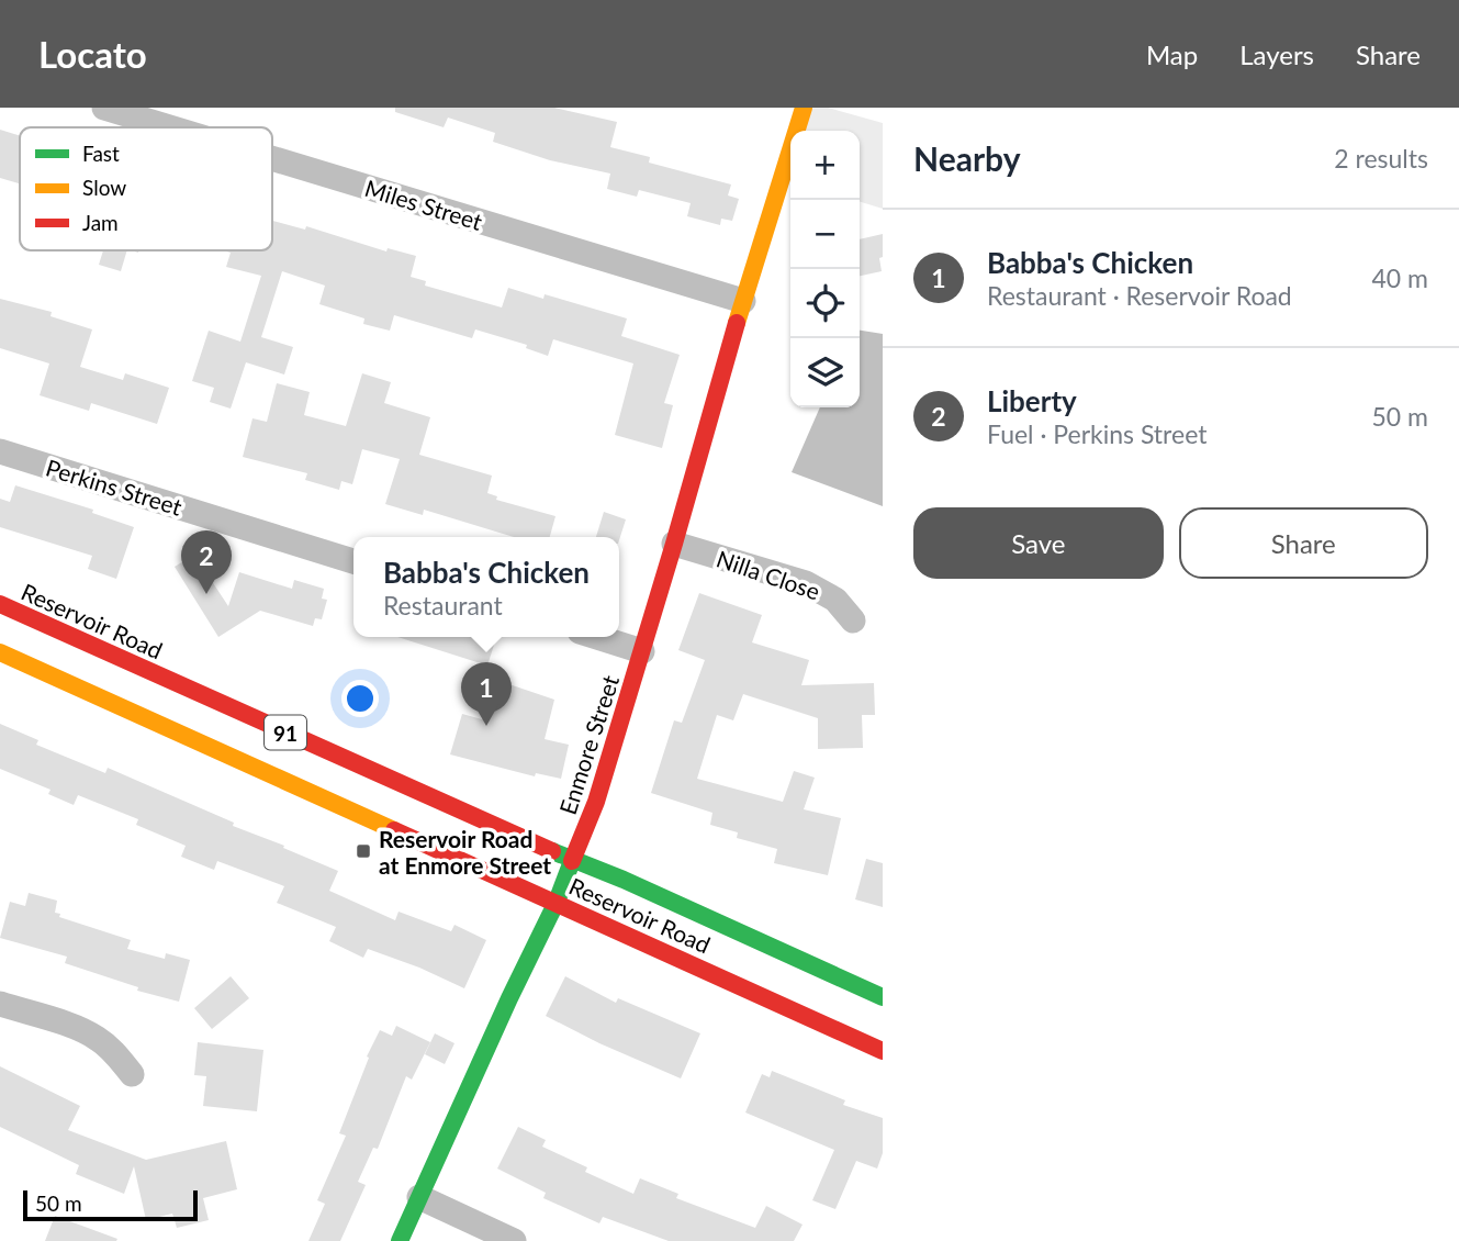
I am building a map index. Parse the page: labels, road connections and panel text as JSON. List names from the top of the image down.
{
  "streets": {
    "main road": ["Reservoir Road", "91", "Enmore Street"],
    "street": ["Miles Street", "Perkins Street", "Nilla Close"]
  },
  "crossings": [
    ["Miles Street", "Enmore Street"],
    ["Nilla Close", "Enmore Street"],
    ["Reservoir Road", "Enmore Street"]
  ],
  "places": {
    "transit": ["Reservoir Road at Enmore Street"]
  },
  "legend": ["Fast", "Slow", "Jam"],
  "scale_bar": "50 m",
  "page": {
    "header": "Locato",
    "nav": ["Map", "Layers", "Share"],
    "heading": ["Nearby", "2 results"],
    "map_buttons": ["+", "−"],
    "list": [
      {
        "mark": "1",
        "name": "Babba's Chicken",
        "note": "Restaurant · Reservoir Road",
        "value": "40 m"
      },
      {
        "mark": "2",
        "name": "Liberty",
        "note": "Fuel · Perkins Street",
        "value": "50 m"
      }
    ],
    "buttons": ["Save", "Share"],
    "pins": ["2", "1"],
    "popup": ["Babba's Chicken", "Restaurant"],
    "scale": "50 m"
  }
}
